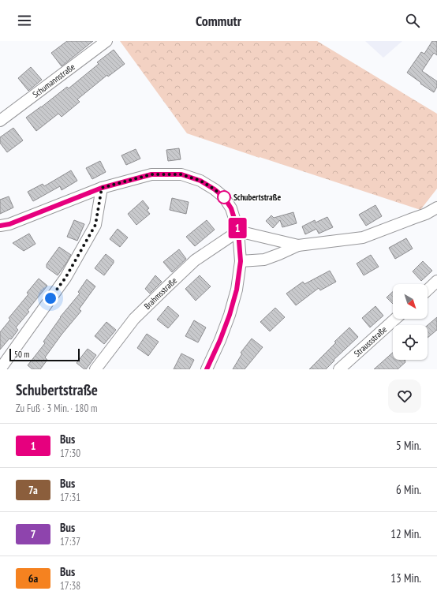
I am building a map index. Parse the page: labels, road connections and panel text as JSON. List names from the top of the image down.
{
  "streets": {
    "street": ["Schumannstraße", "Brahmsstraße", "Straussstraße"]
  },
  "places": ["Schubertstraße"],
  "lines": ["bus line 1"],
  "scale_bar": "50 m",
  "north": "bottom right",
  "page": {
    "header": "Commutr",
    "on_map": "1",
    "scale": "50 m",
    "heading": ["Schubertstraße", "Zu Fuß · 3 Min. · 180 m"],
    "list": [
      {
        "mark": "1",
        "name": "Bus",
        "note": "17:30",
        "value": "5 Min."
      },
      {
        "mark": "7a",
        "name": "Bus",
        "note": "17:31",
        "value": "6 Min."
      },
      {
        "mark": "7",
        "name": "Bus",
        "note": "17:37",
        "value": "12 Min."
      },
      {
        "mark": "6a",
        "name": "Bus",
        "note": "17:38",
        "value": "13 Min."
      }
    ]
  }
}
